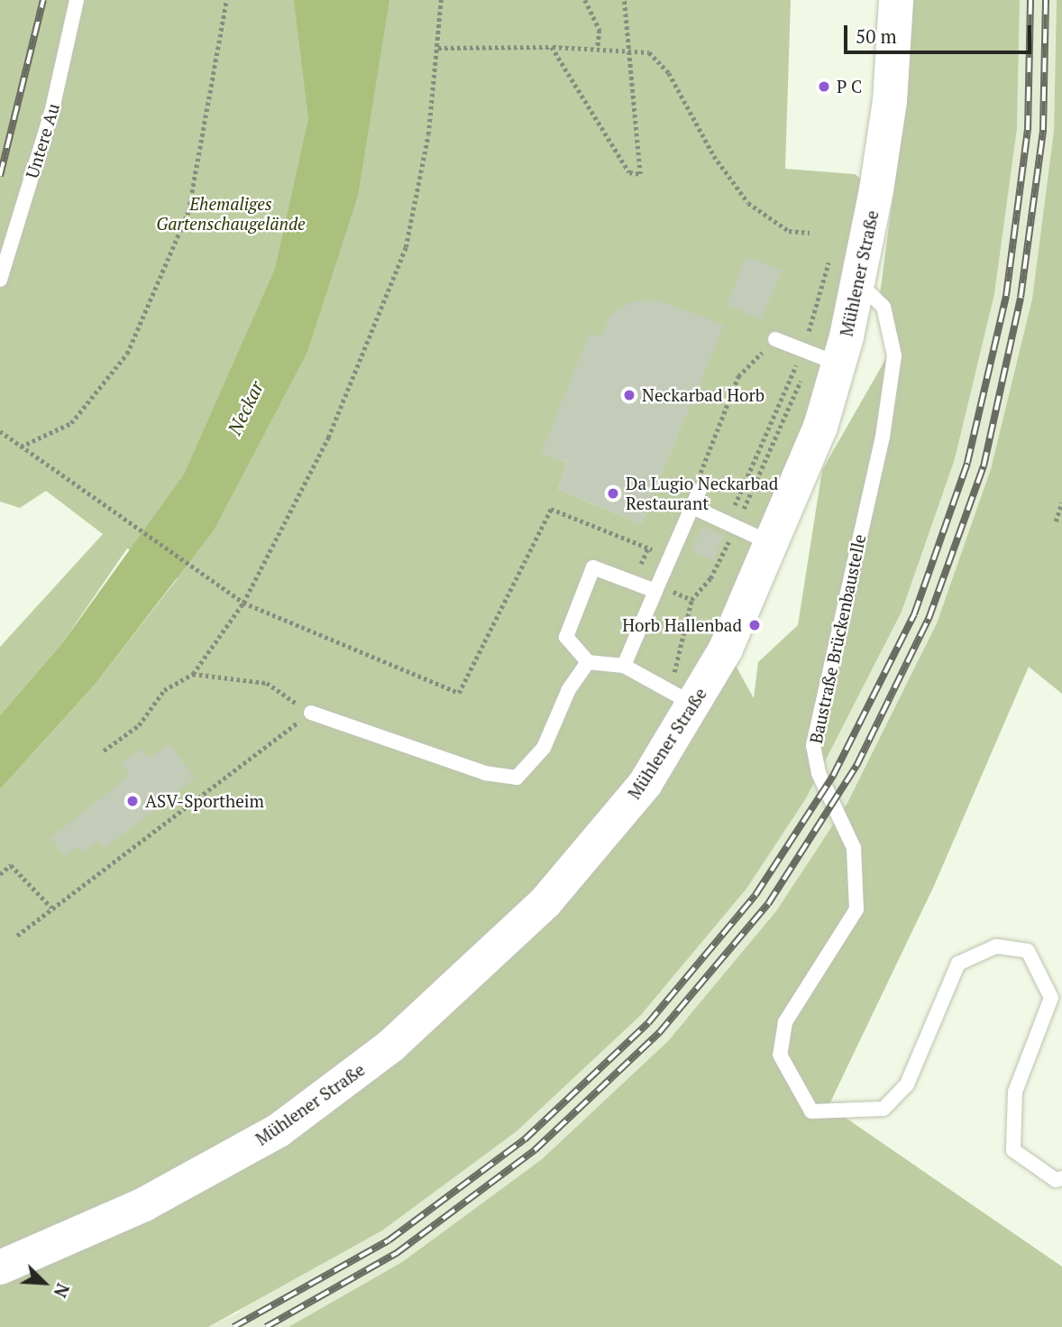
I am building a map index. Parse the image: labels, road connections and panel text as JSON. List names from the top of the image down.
{
  "streets": {
    "main road": ["Mühlener Straße"],
    "lane": ["Untere Au", "Baustraße Brückenbaustelle"]
  },
  "crossings": [
    ["Mühlener Straße", "Baustraße Brückenbaustelle"]
  ],
  "water": ["Neckar"],
  "parks": ["Ehemaliges Gartenschaugelände"],
  "places": [
    "P C",
    "Neckarbad Horb",
    "Da Lugio Neckarbad Restaurant",
    "Horb Hallenbad",
    "ASV-Sportheim"
  ],
  "scale_bar": "50 m",
  "north": "bottom right"
}
